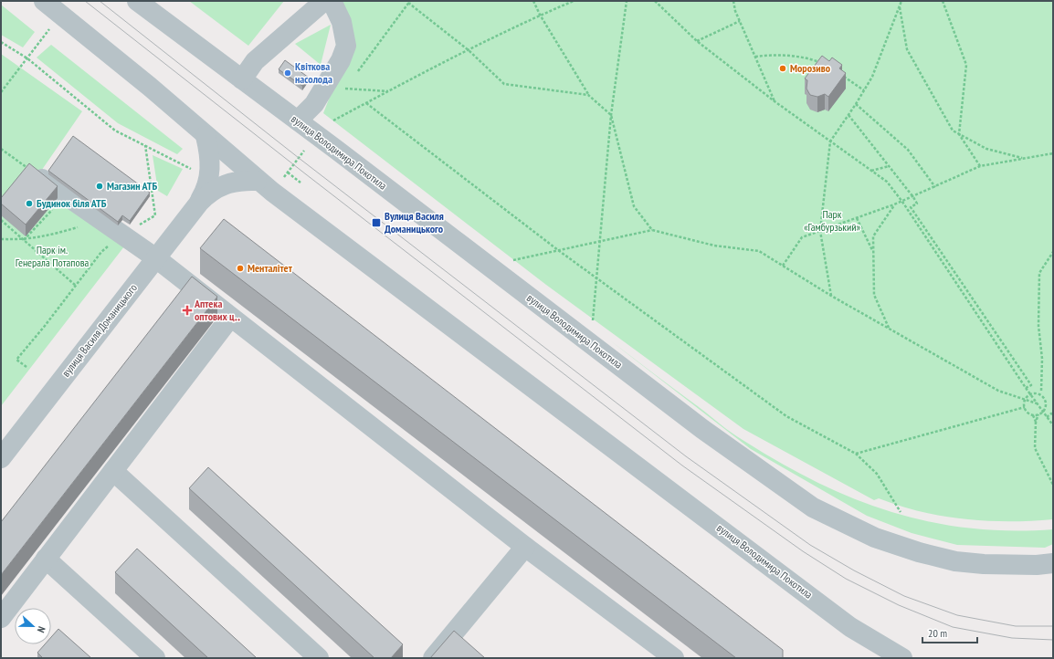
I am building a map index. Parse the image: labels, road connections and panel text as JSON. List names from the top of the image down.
{
  "streets": {
    "street": ["вулиця Володимира Покотила", "вулиця Василя Доманицького"]
  },
  "crossings": [
    ["вулиця Володимира Покотила", "вулиця Василя Доманицького"]
  ],
  "parks": ["Парк «Гамбурзький»", "Парк ім. Генерала Потапова"],
  "places": {
    "other": [
      "Морозиво",
      "Квіткова насолода",
      "Магазин АТБ",
      "Будинок біля АТБ",
      "Менталітет"
    ],
    "transit": ["Вулиця Василя Доманицького"],
    "health": ["Аптека оптових ц‥"]
  },
  "scale_bar": "20 m",
  "north": "right"
}
